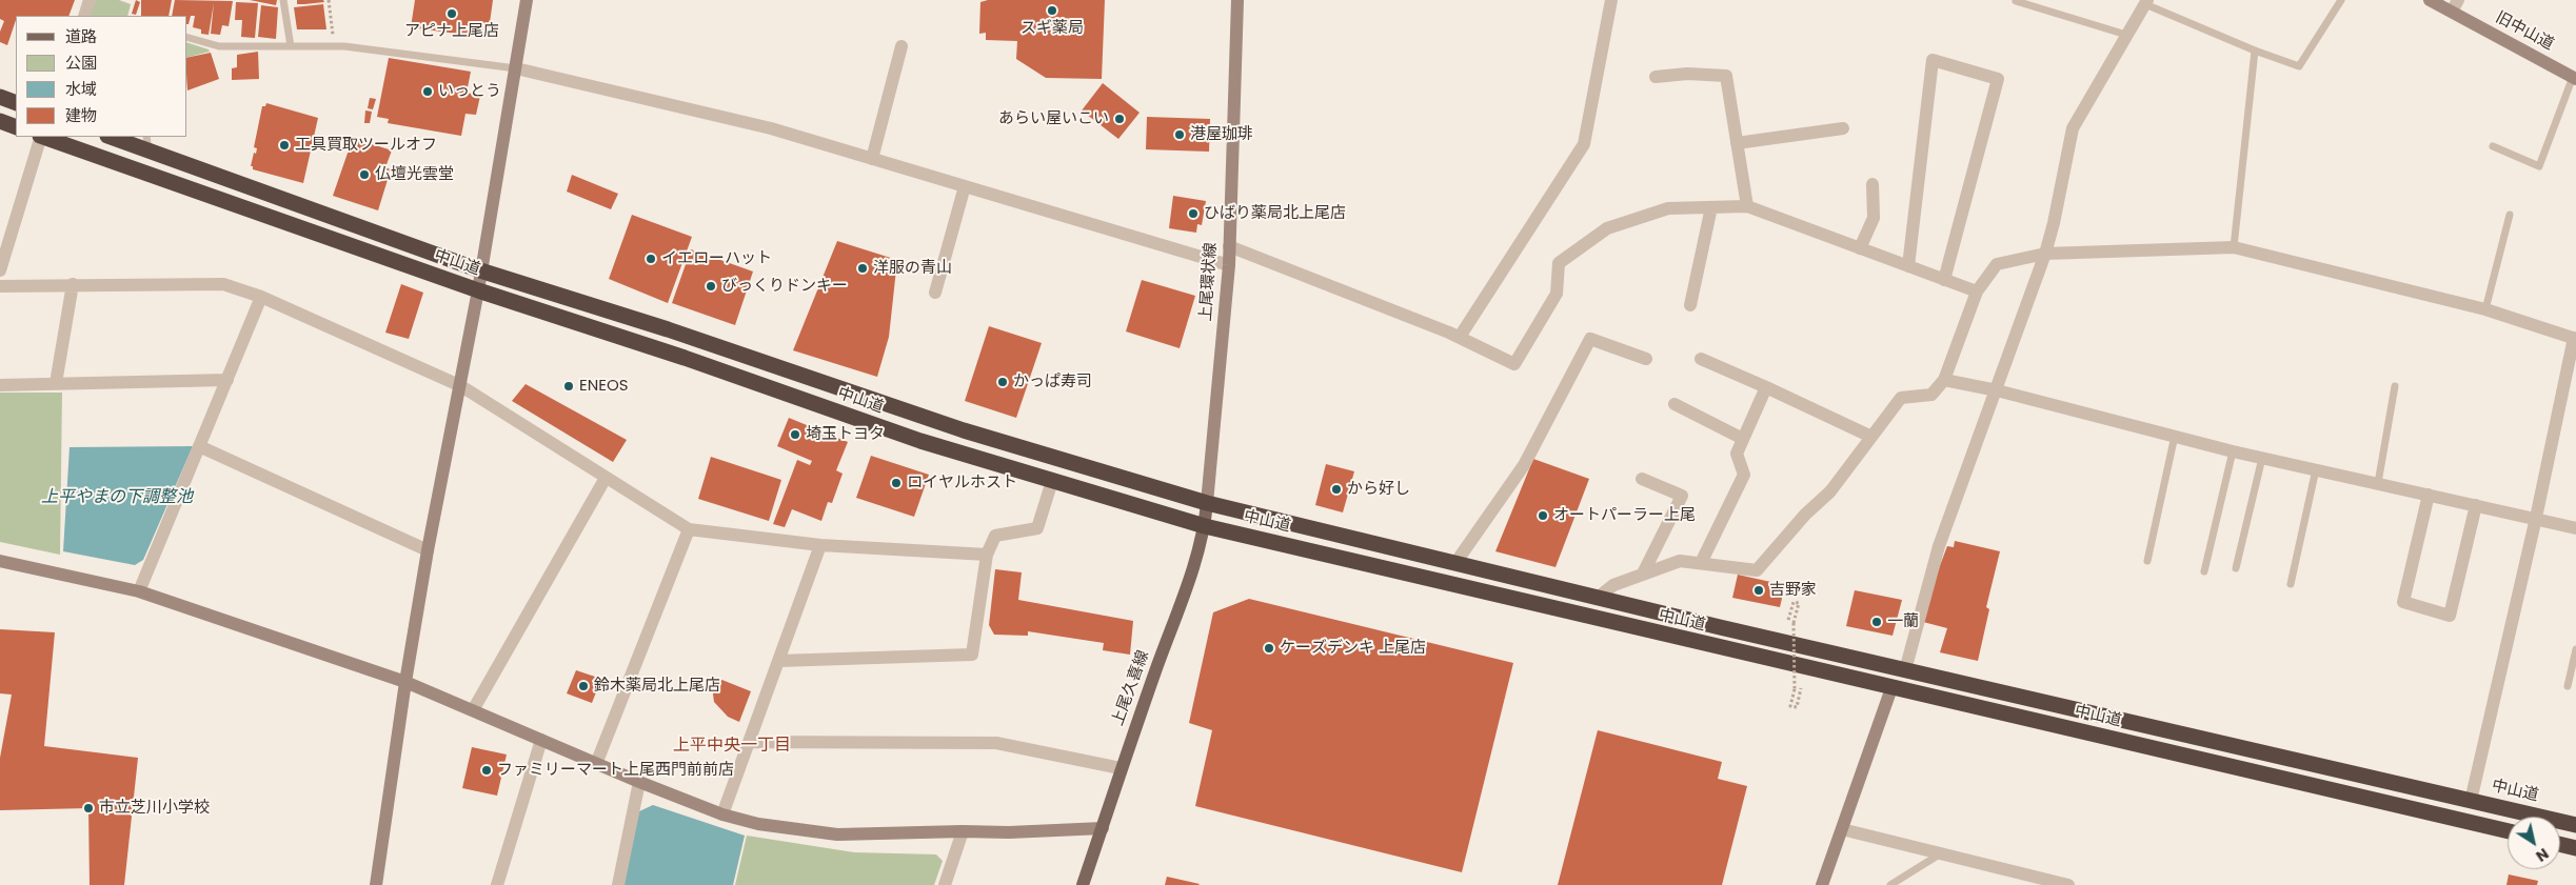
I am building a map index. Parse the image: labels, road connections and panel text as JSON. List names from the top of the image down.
{
  "streets": {
    "highway": ["中山道"],
    "main road": ["上尾久喜線"],
    "street": ["旧中山道", "上尾環状線"]
  },
  "crossings": [
    ["中山道", "上尾環状線"],
    ["中山道", "上尾久喜線"],
    ["上尾環状線", "上尾久喜線"]
  ],
  "districts": ["上平中央一丁目"],
  "water": ["上平やまの下調整池"],
  "places": [
    "スギ薬局",
    "アピナ上尾店",
    "いっとう",
    "あらい屋いこい",
    "港屋珈琲",
    "工具買取ツールオフ",
    "仏壇光雲堂",
    "ひばり薬局北上尾店",
    "イエローハット",
    "洋服の青山",
    "びっくりドンキー",
    "かっぱ寿司",
    "ENEOS",
    "埼玉トヨタ",
    "ロイヤルホスト",
    "から好し",
    "オートパーラー上尾",
    "吉野家",
    "一蘭",
    "ケーズデンキ 上尾店",
    "鈴木薬局北上尾店",
    "ファミリーマート上尾西門前前店",
    "市立芝川小学校"
  ],
  "legend": [
    "道路",
    "公園",
    "水域",
    "建物"
  ],
  "north": "bottom right"
}
